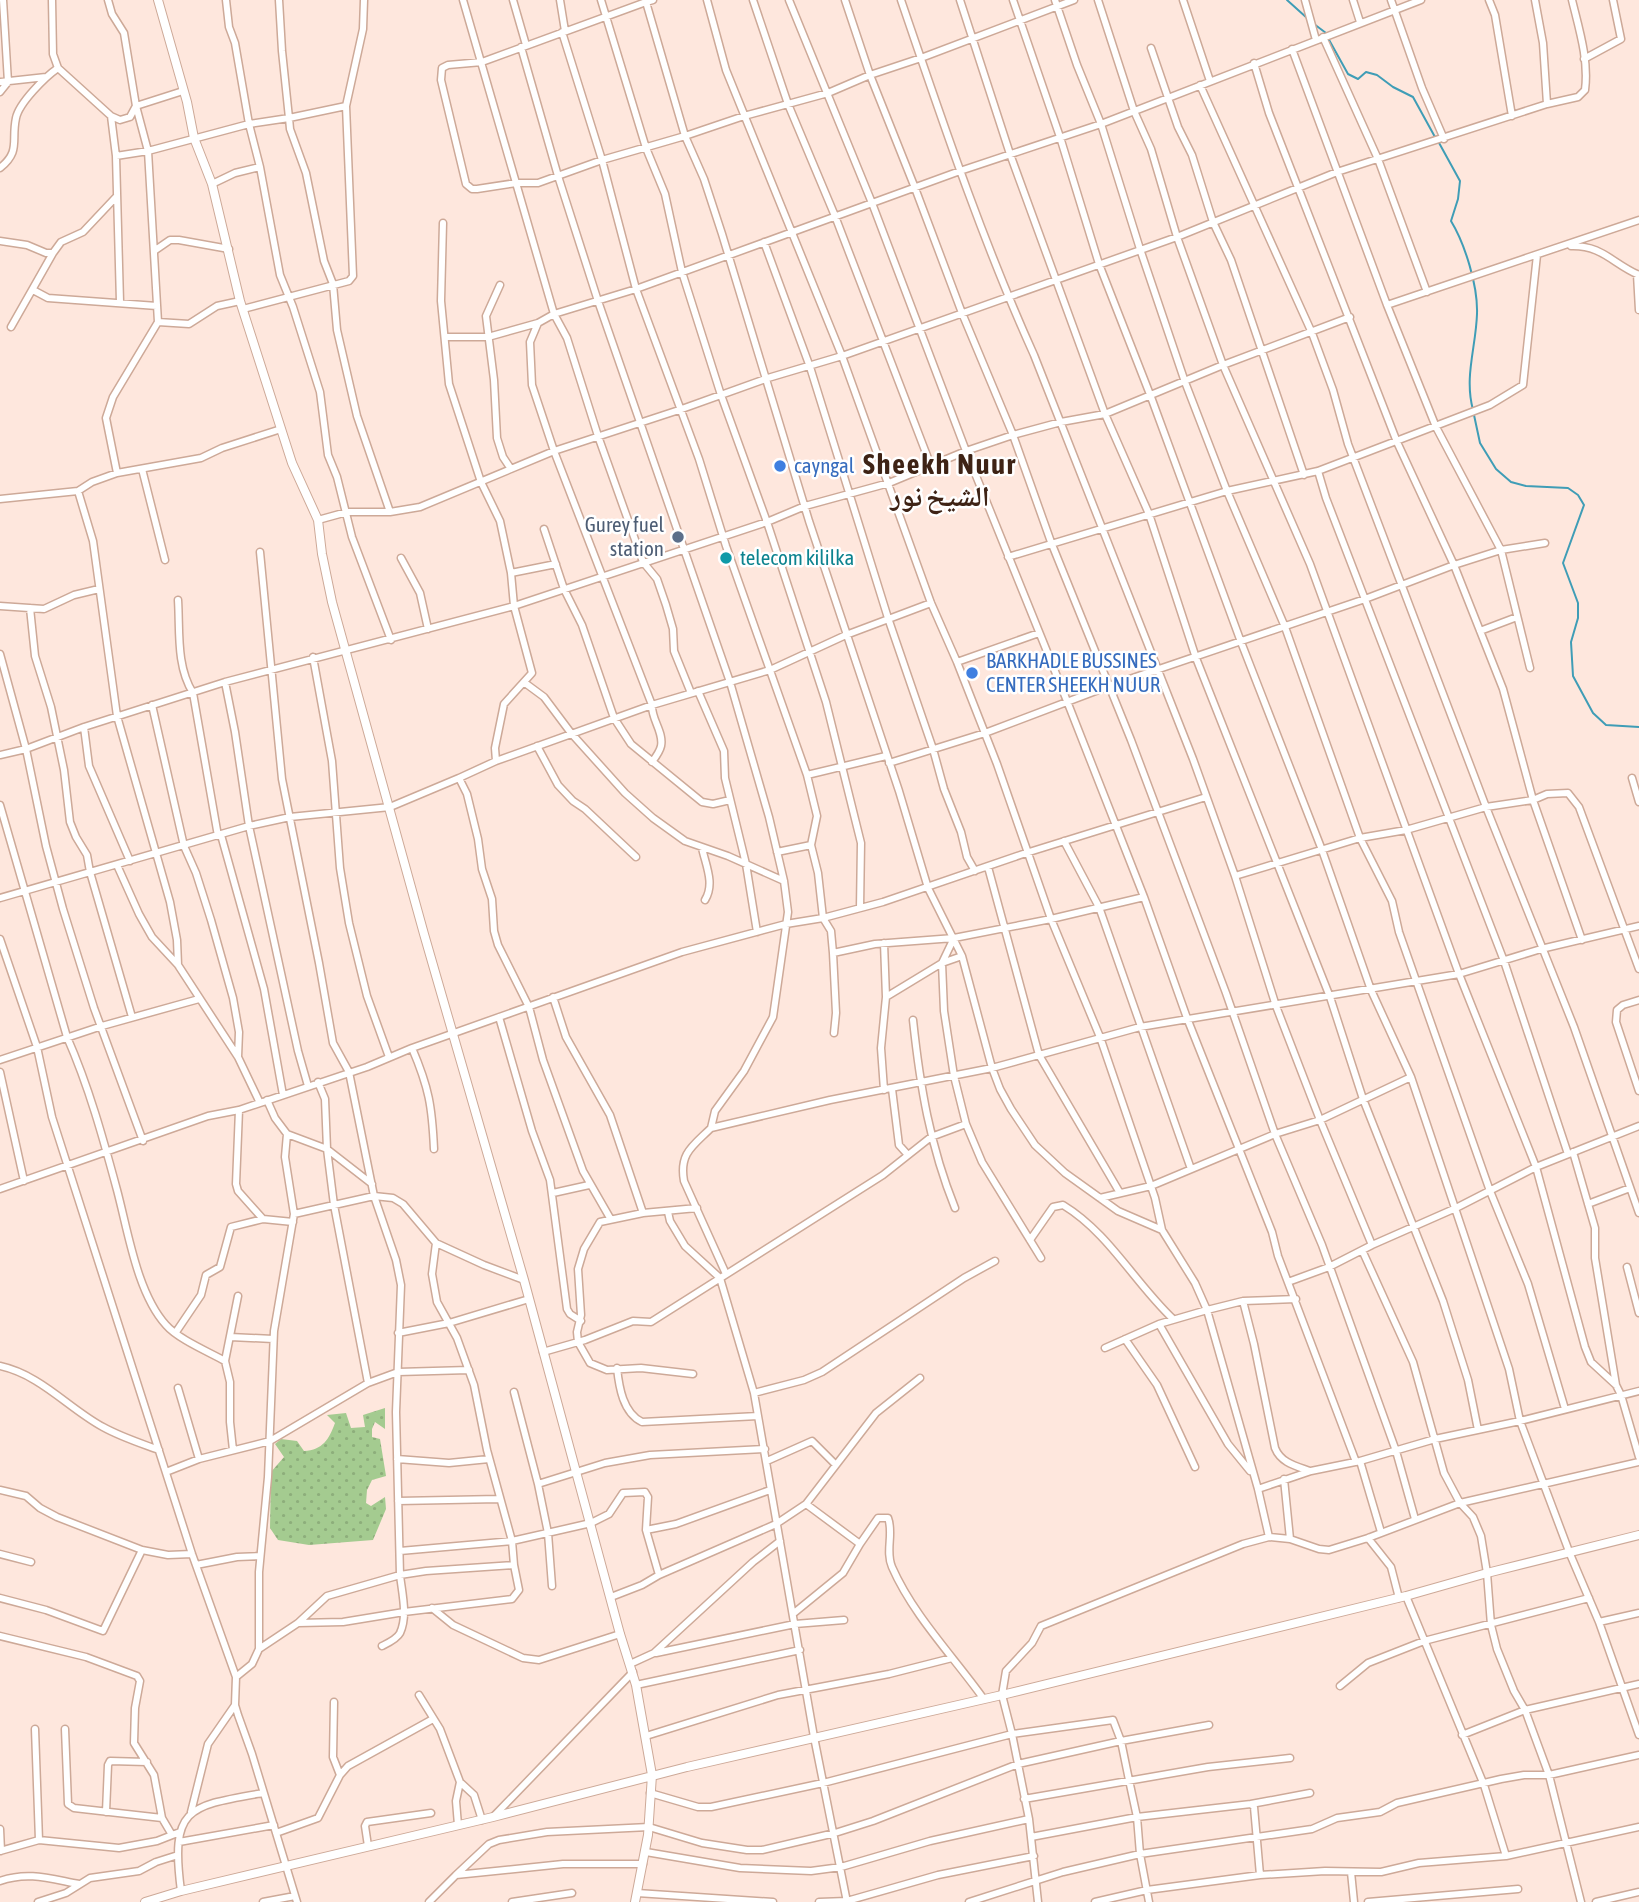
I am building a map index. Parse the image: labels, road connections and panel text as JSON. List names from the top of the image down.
{
  "districts": ["Sheekh Nuur الشيخ نور"],
  "places": [
    "cayngal",
    "Gurey fuel station",
    "telecom kililka",
    "BARKHADLE BUSSINES CENTER SHEEKH NUUR"
  ]
}
